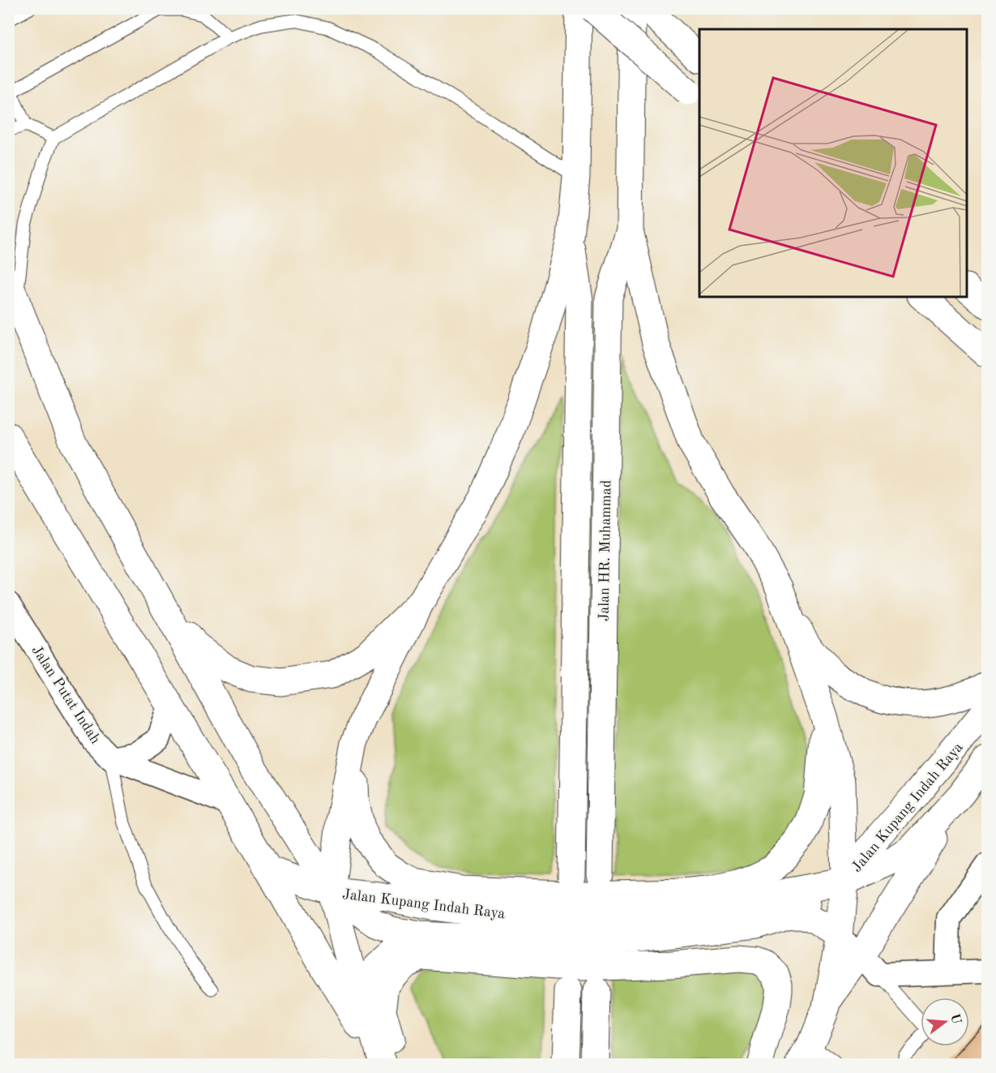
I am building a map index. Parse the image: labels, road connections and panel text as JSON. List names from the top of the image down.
{
  "streets": {
    "main road": ["Jalan HR. Muhammad", "Jalan Kupang Indah Raya"],
    "street": ["Jalan Putat Indah"]
  },
  "north": "right"
}
